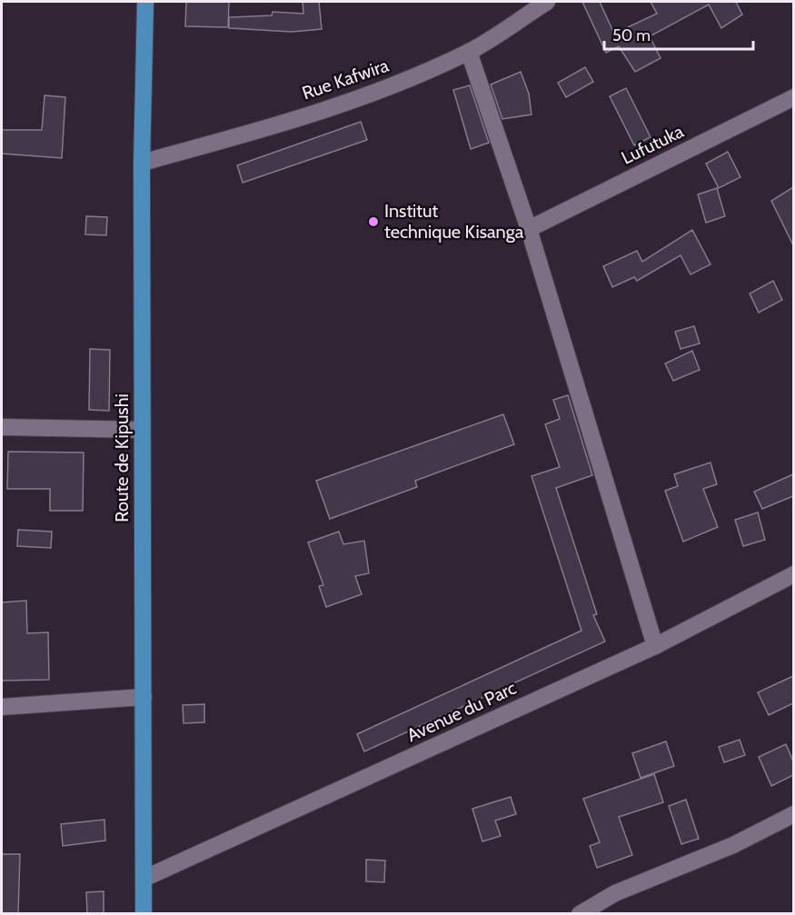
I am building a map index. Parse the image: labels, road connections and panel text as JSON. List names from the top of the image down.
{
  "streets": {
    "main road": ["Route de Kipushi"],
    "street": ["Rue Kafwira", "Lufutuka", "Avenue du Parc"]
  },
  "crossings": [
    ["Rue Kafwira", "Route de Kipushi"],
    ["Route de Kipushi", "Avenue du Parc"]
  ],
  "places": ["Institut technique Kisanga"],
  "scale_bar": "50 m"
}
